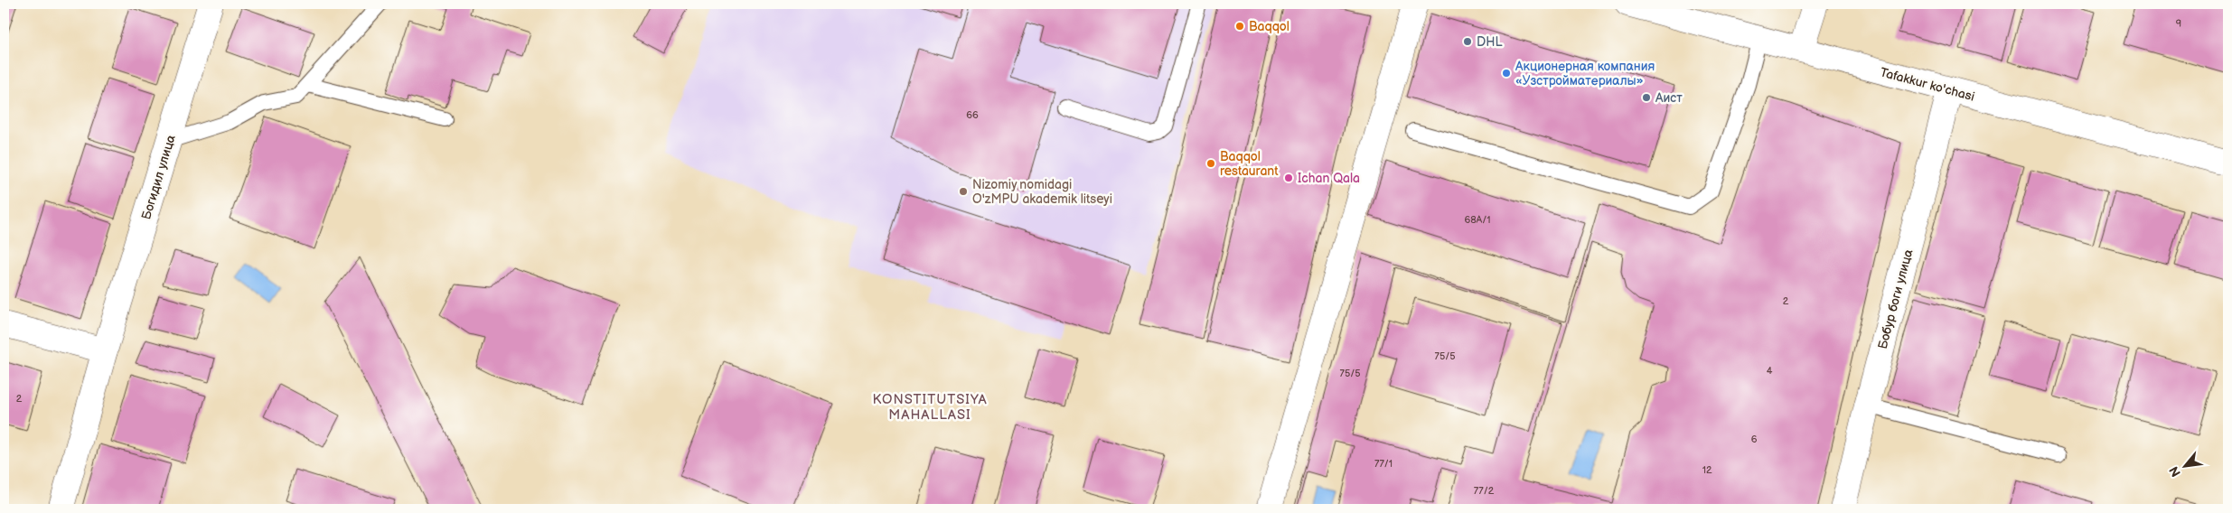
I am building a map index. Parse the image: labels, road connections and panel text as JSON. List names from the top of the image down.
{
  "streets": {
    "street": ["Tafakkur ko'chasi", "Богидил улица", "Бобур боги улица"]
  },
  "crossings": [
    ["Tafakkur ko'chasi", "Бобур боги улица"]
  ],
  "districts": ["KONSTITUTSIYA MAHALLASI"],
  "places": [
    "Baqqol",
    "DHL",
    "Акционерная компания «Узстройматериалы»",
    "Аист",
    "Baqqol restaurant",
    "Ichan Qala",
    "Nizomiy nomidagi O'zMPU akademik litseyi"
  ],
  "house_numbers": [
    "9",
    "66",
    "68A/1",
    "2",
    "75/5",
    "4",
    "75/5",
    "2",
    "6",
    "77/1",
    "12",
    "77/2"
  ],
  "north": "bottom left"
}
